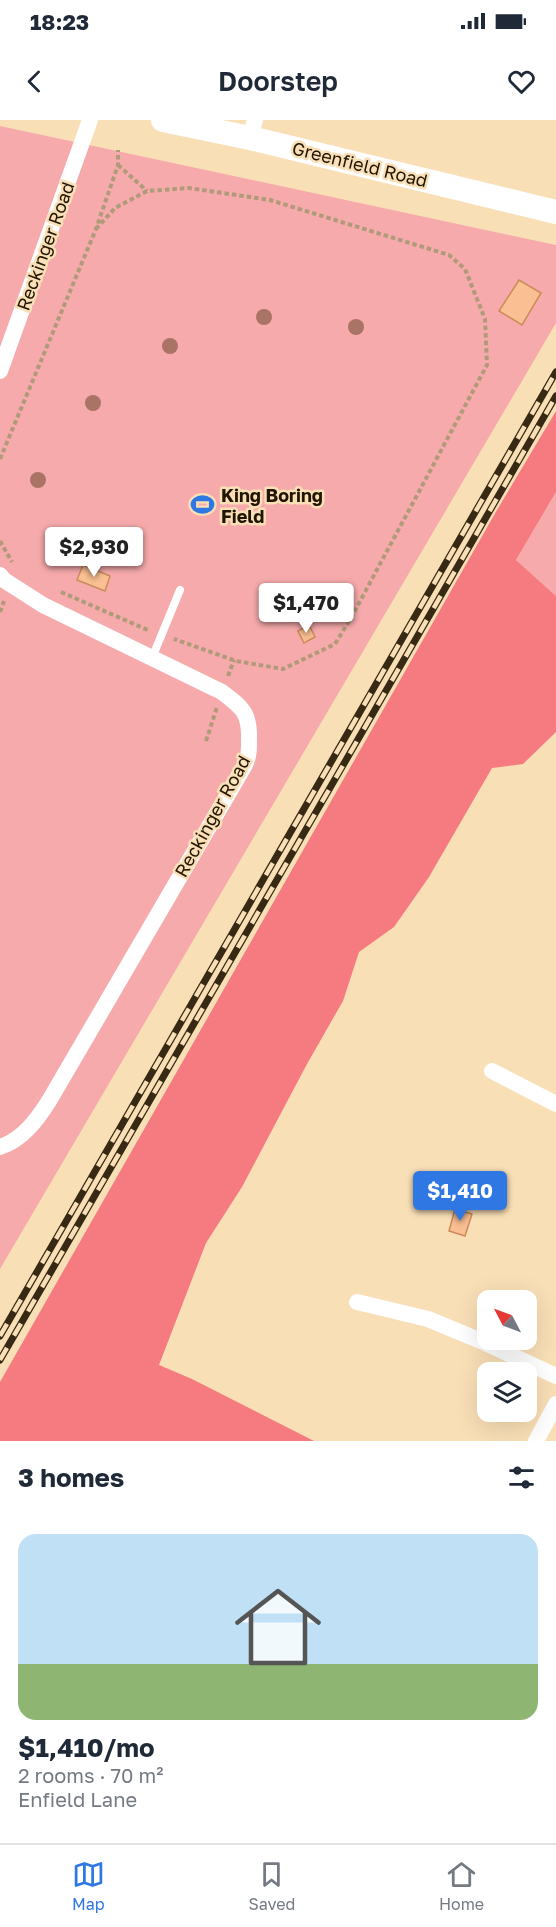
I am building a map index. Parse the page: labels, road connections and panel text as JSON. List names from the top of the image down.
{
  "streets": {
    "main road": ["Greenfield Road"],
    "street": ["Reckinger Road"]
  },
  "places": {
    "sports": ["King Boring Field"]
  },
  "north": "top left",
  "page": {
    "status": "18:23",
    "header": "Doorstep",
    "price": ["$2,930", "$1,470", "$1,410"],
    "heading": "3 homes",
    "list": [
      {
        "name": "$1,410/mo",
        "note": "2 rooms · 70 m² · Enfield Lane"
      }
    ],
    "tabs": ["Map", "Saved", "Home"]
  }
}
